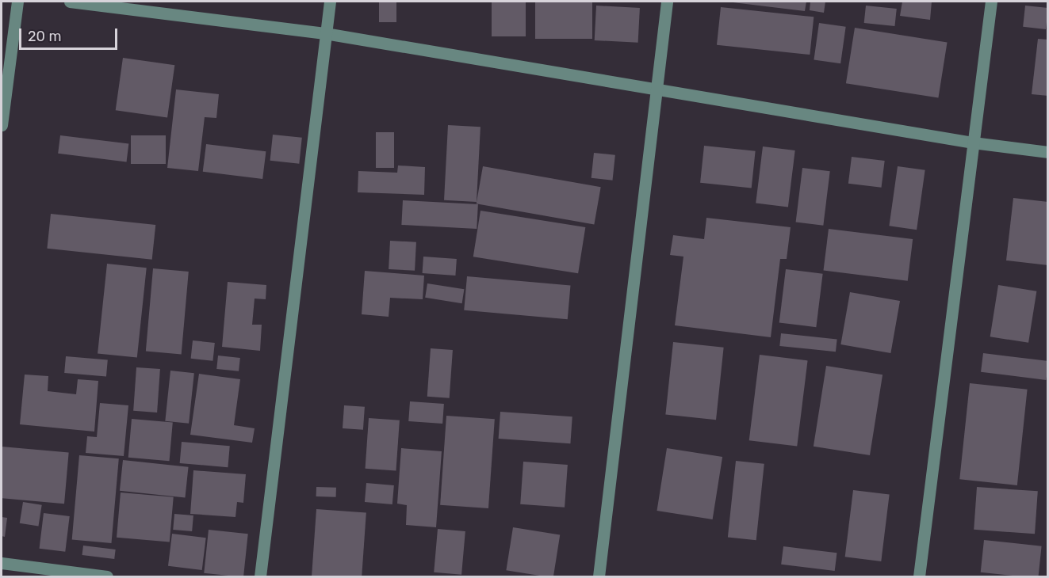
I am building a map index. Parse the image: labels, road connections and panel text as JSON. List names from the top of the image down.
{
  "scale_bar": "20 m"
}
